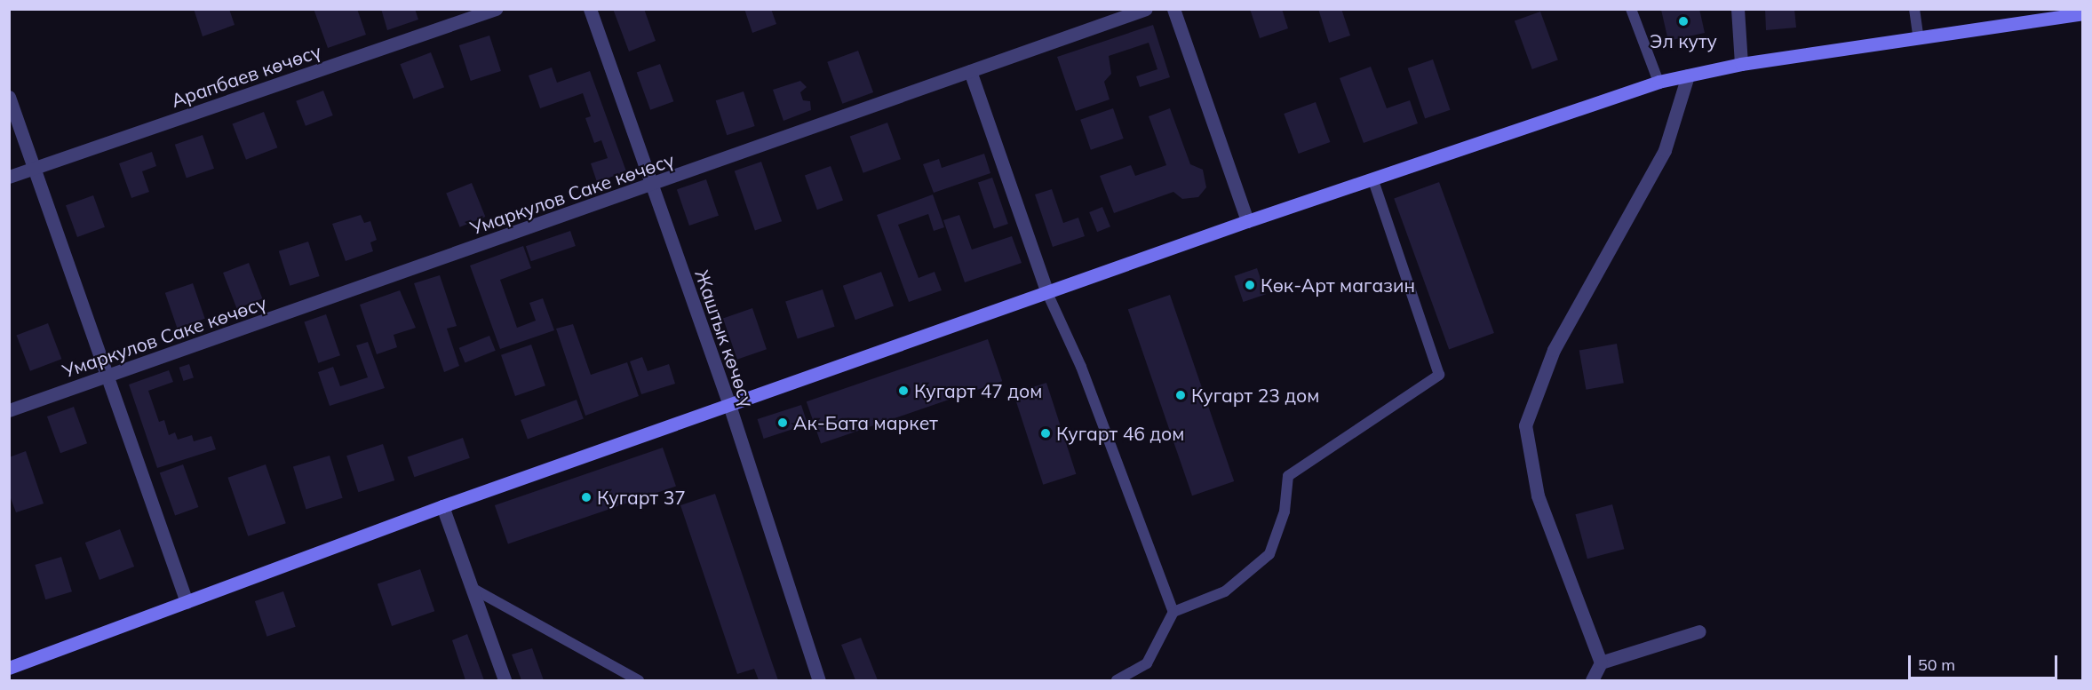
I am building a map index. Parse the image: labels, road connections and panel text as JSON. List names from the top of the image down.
{
  "streets": {
    "street": ["Арапбаев көчөсү", "Умаркулов Саке көчөсү", "Жаштык көчөсү"]
  },
  "crossings": [
    ["Умаркулов Саке көчөсү", "Жаштык көчөсү"]
  ],
  "places": [
    "Эл куту",
    "Көк-Арт магазин",
    "Кугарт 47 дом",
    "Кугарт 23 дом",
    "Ак-Бата маркет",
    "Кугарт 46 дом",
    "Кугарт 37"
  ],
  "scale_bar": "50 m"
}
